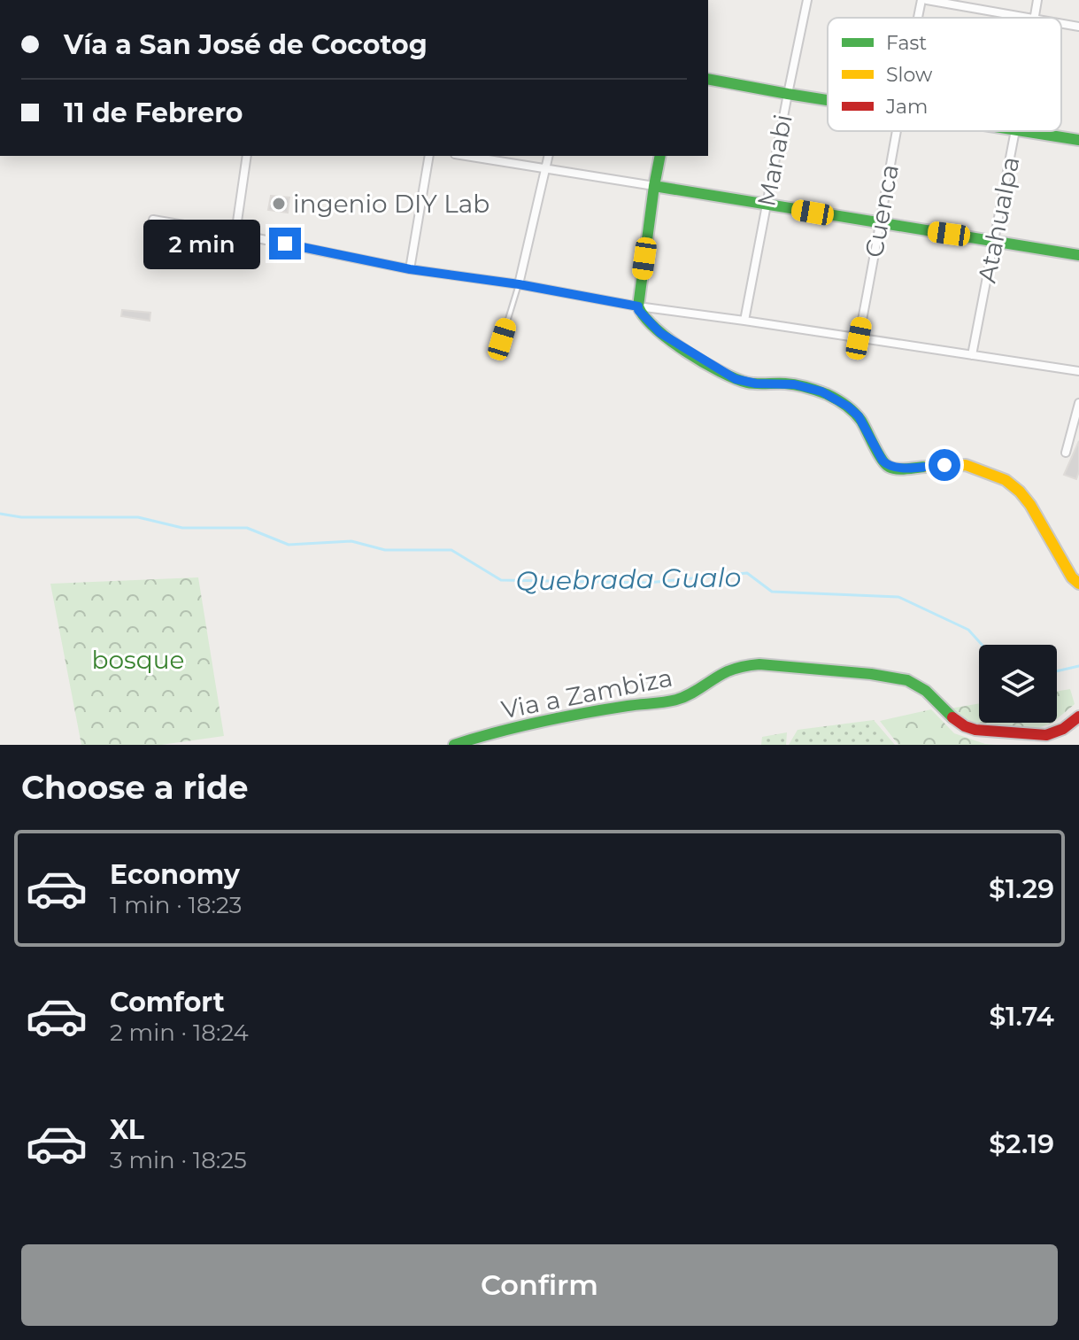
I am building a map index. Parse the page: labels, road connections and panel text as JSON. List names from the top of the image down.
{
  "streets": {
    "street": [
      "Manabi",
      "Cuenca",
      "Atahualpa",
      "Via a Zambiza"
    ]
  },
  "water": ["Quebrada Gualo"],
  "parks": ["bosque"],
  "places": ["ingenio DIY Lab"],
  "legend": ["Fast", "Slow", "Jam"],
  "page": {
    "banner": ["Vía a San José de Cocotog", "11 de Febrero"],
    "bubble": "2 min",
    "heading": "Choose a ride",
    "list": [
      {
        "name": "Economy",
        "note": "1 min · 18:23",
        "value": "$1.29"
      },
      {
        "name": "Comfort",
        "note": "2 min · 18:24",
        "value": "$1.74"
      },
      {
        "name": "XL",
        "note": "3 min · 18:25",
        "value": "$2.19"
      }
    ],
    "buttons": "Confirm"
  }
}
